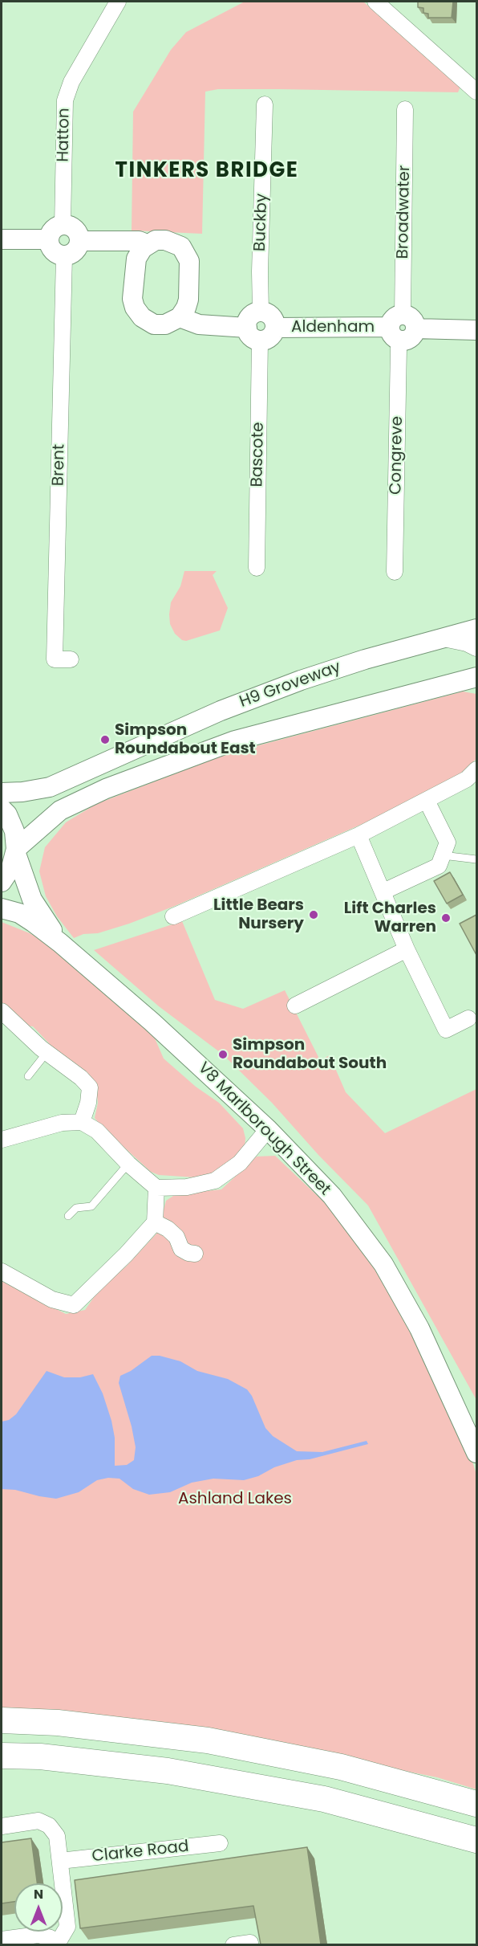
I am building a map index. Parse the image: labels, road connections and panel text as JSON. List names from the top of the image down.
{
  "streets": {
    "street": [
      "Hatton",
      "Broadwater",
      "Buckby",
      "Aldenham",
      "Bascote",
      "Congreve",
      "Brent",
      "H9 Groveway",
      "V8 Marlborough Street",
      "Clarke Road"
    ]
  },
  "crossings": [
    ["Hatton", "Brent"],
    ["Broadwater", "Aldenham"],
    ["Broadwater", "Congreve"],
    ["Buckby", "Aldenham"],
    ["Buckby", "Bascote"],
    ["Aldenham", "Bascote"],
    ["Aldenham", "Congreve"]
  ],
  "districts": ["TINKERS BRIDGE"],
  "parks": ["Ashland Lakes"],
  "places": [
    "Simpson Roundabout East",
    "Little Bears Nursery",
    "Lift Charles Warren",
    "Simpson Roundabout South"
  ],
  "north": "top"
}
